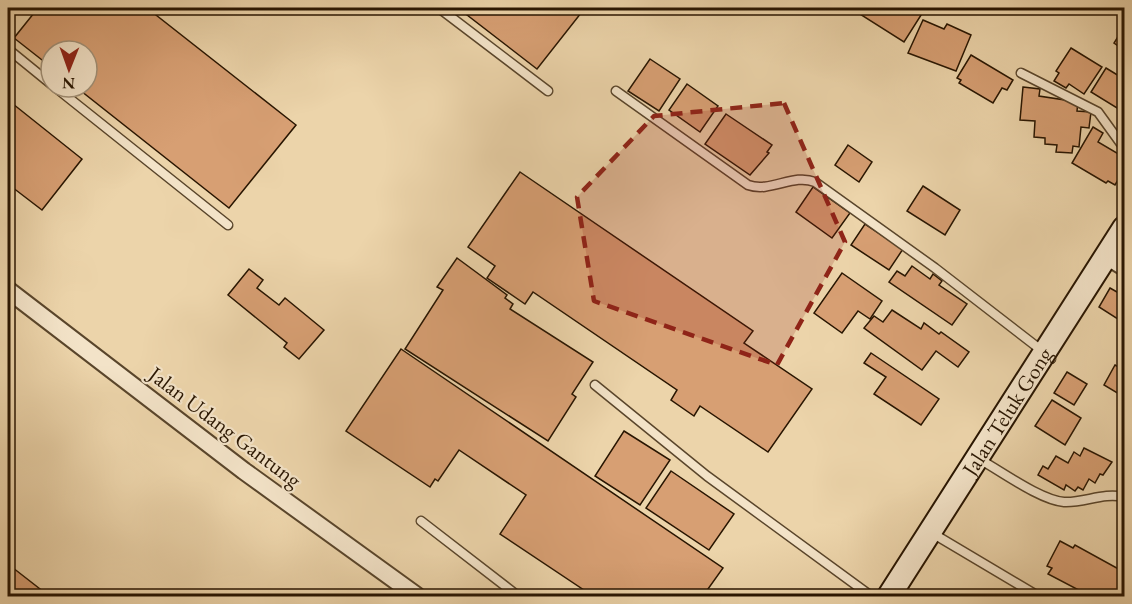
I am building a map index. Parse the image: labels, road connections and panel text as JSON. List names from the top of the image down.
{
  "streets": {
    "street": ["Jalan Teluk Gong", "Jalan Udang Gantung"]
  },
  "north": "bottom"
}
